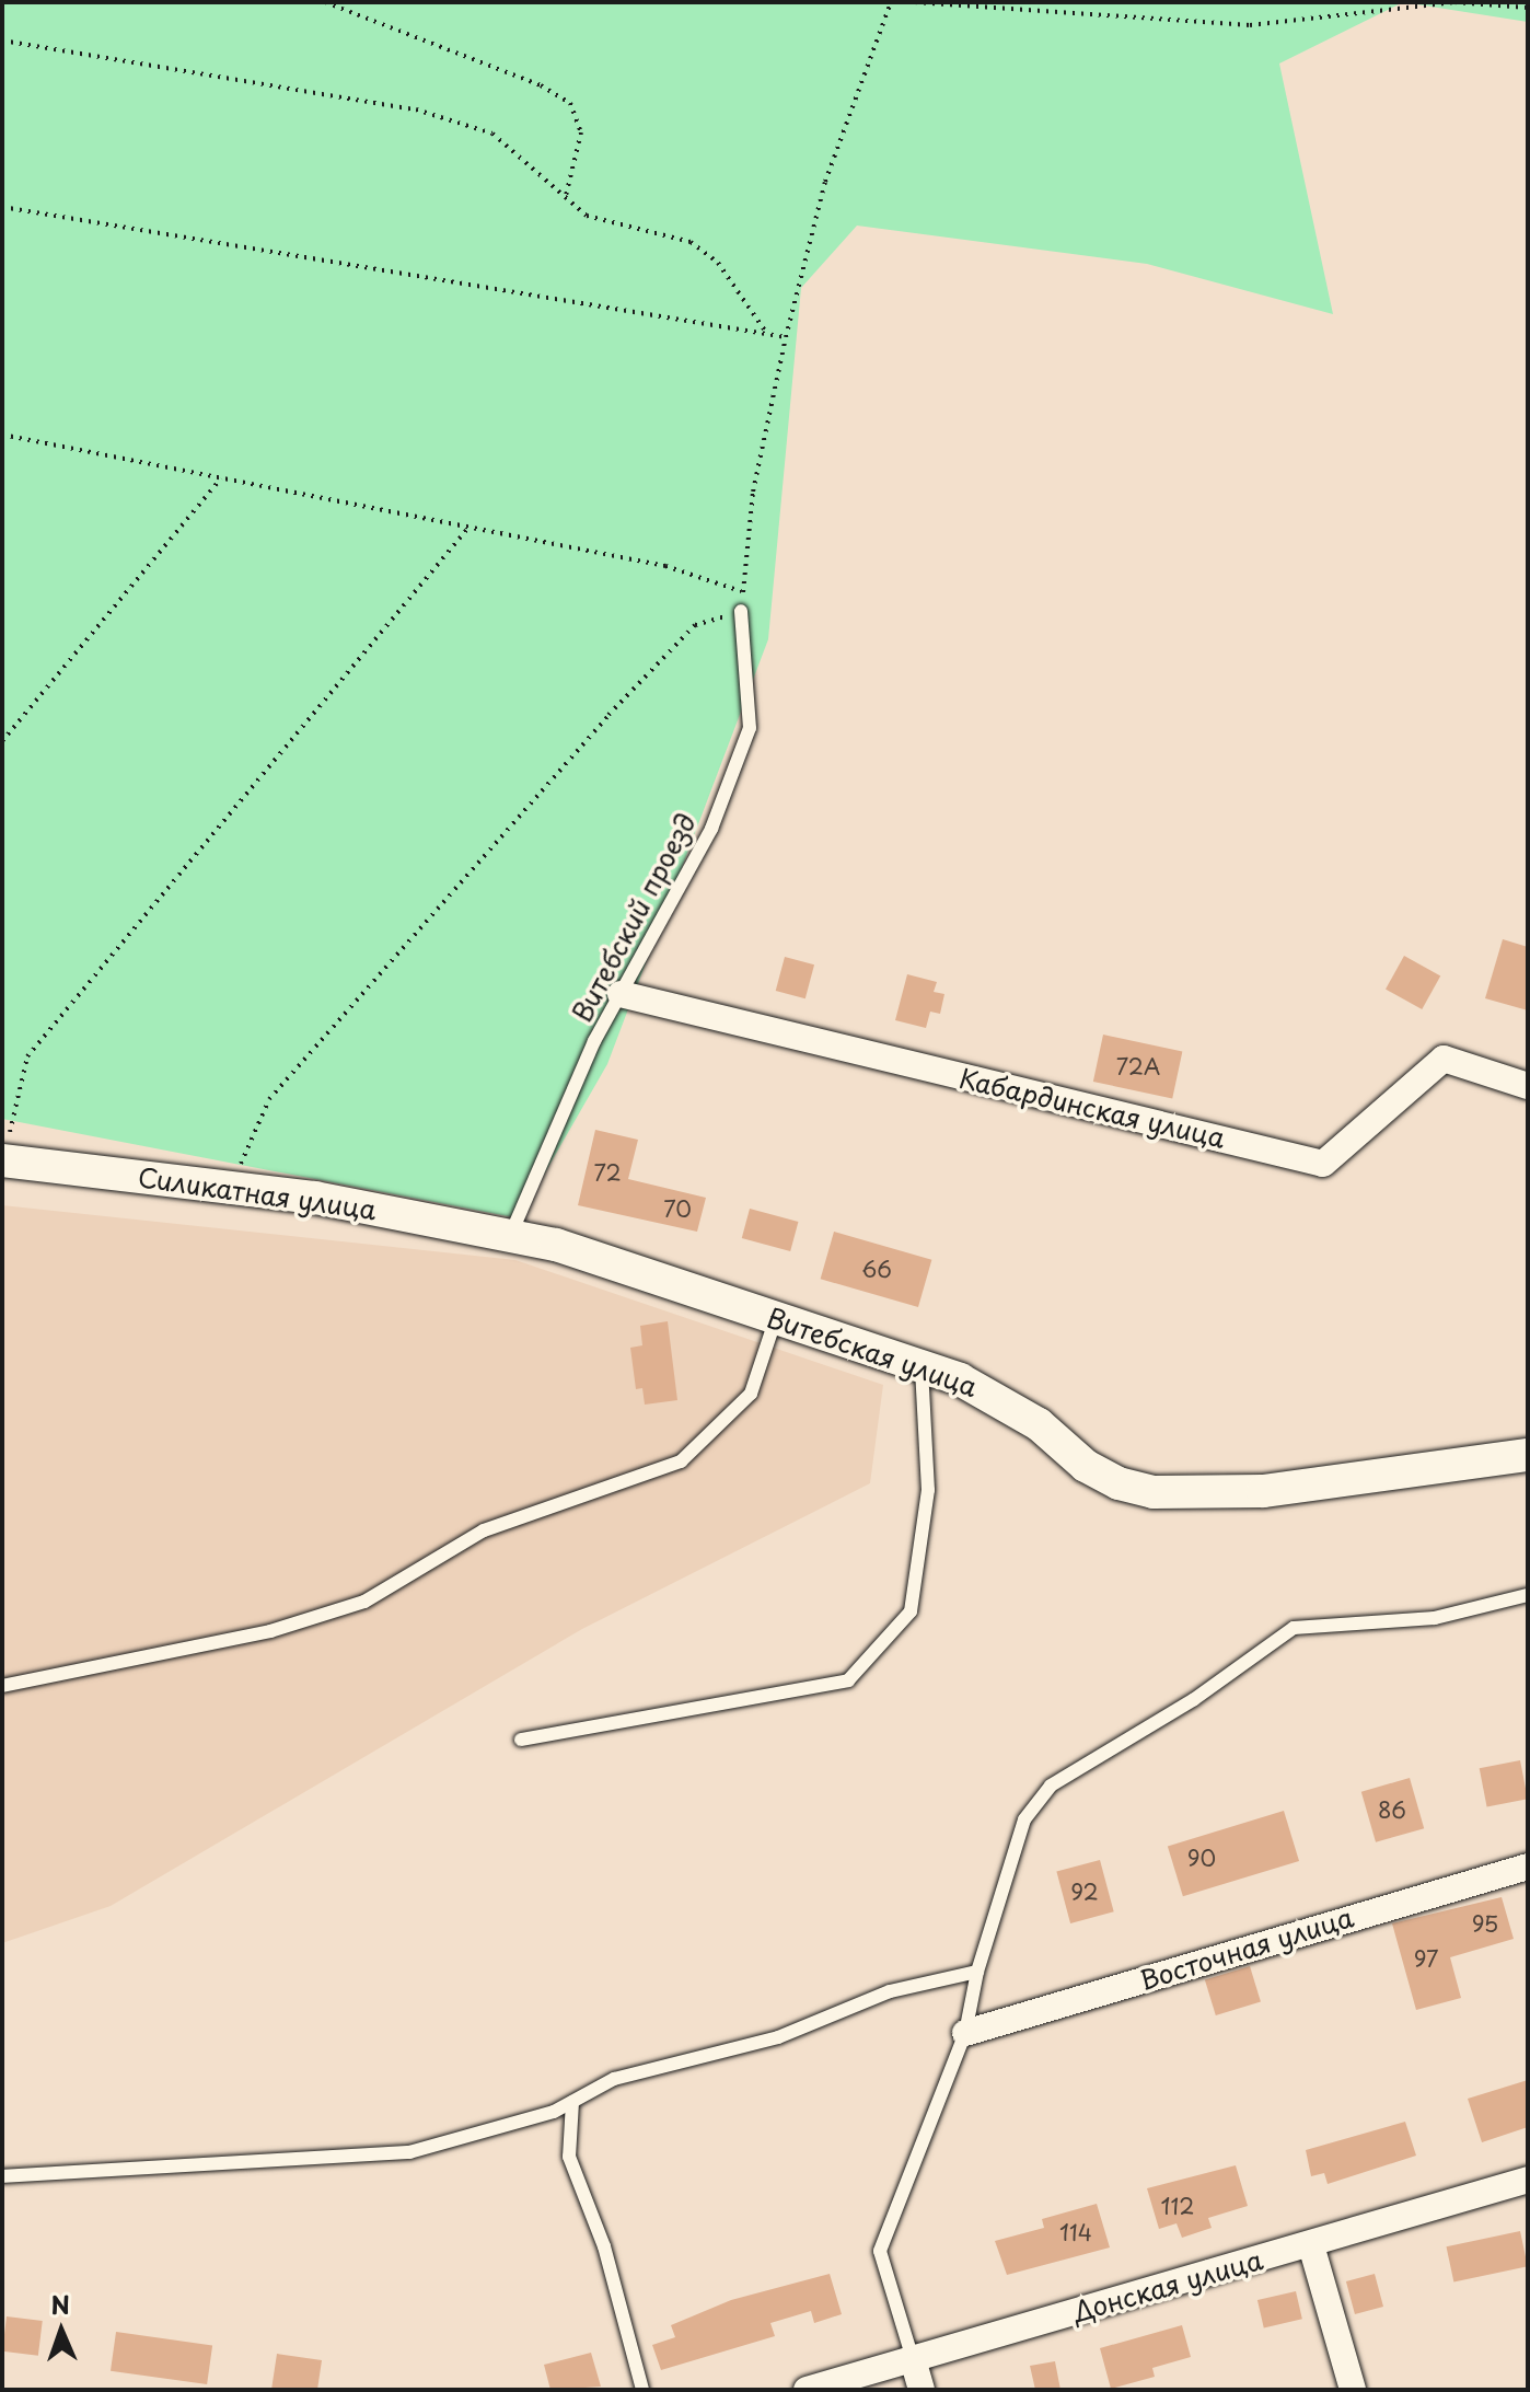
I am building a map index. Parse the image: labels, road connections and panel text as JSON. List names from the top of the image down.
{
  "streets": {
    "street": [
      "Кабардинская улица",
      "Силикатная улица",
      "Витебская улица",
      "Восточная улица",
      "Донская улица"
    ],
    "lane": ["Витебский проезд"]
  },
  "crossings": [
    ["Витебский проезд", "Кабардинская улица"],
    ["Витебский проезд", "Силикатная улица"],
    ["Витебский проезд", "Витебская улица"],
    ["Силикатная улица", "Витебская улица"]
  ],
  "house_numbers": [
    "72А",
    "72",
    "70",
    "66",
    "86",
    "90",
    "92",
    "95",
    "97",
    "112",
    "114"
  ],
  "north": "top"
}
